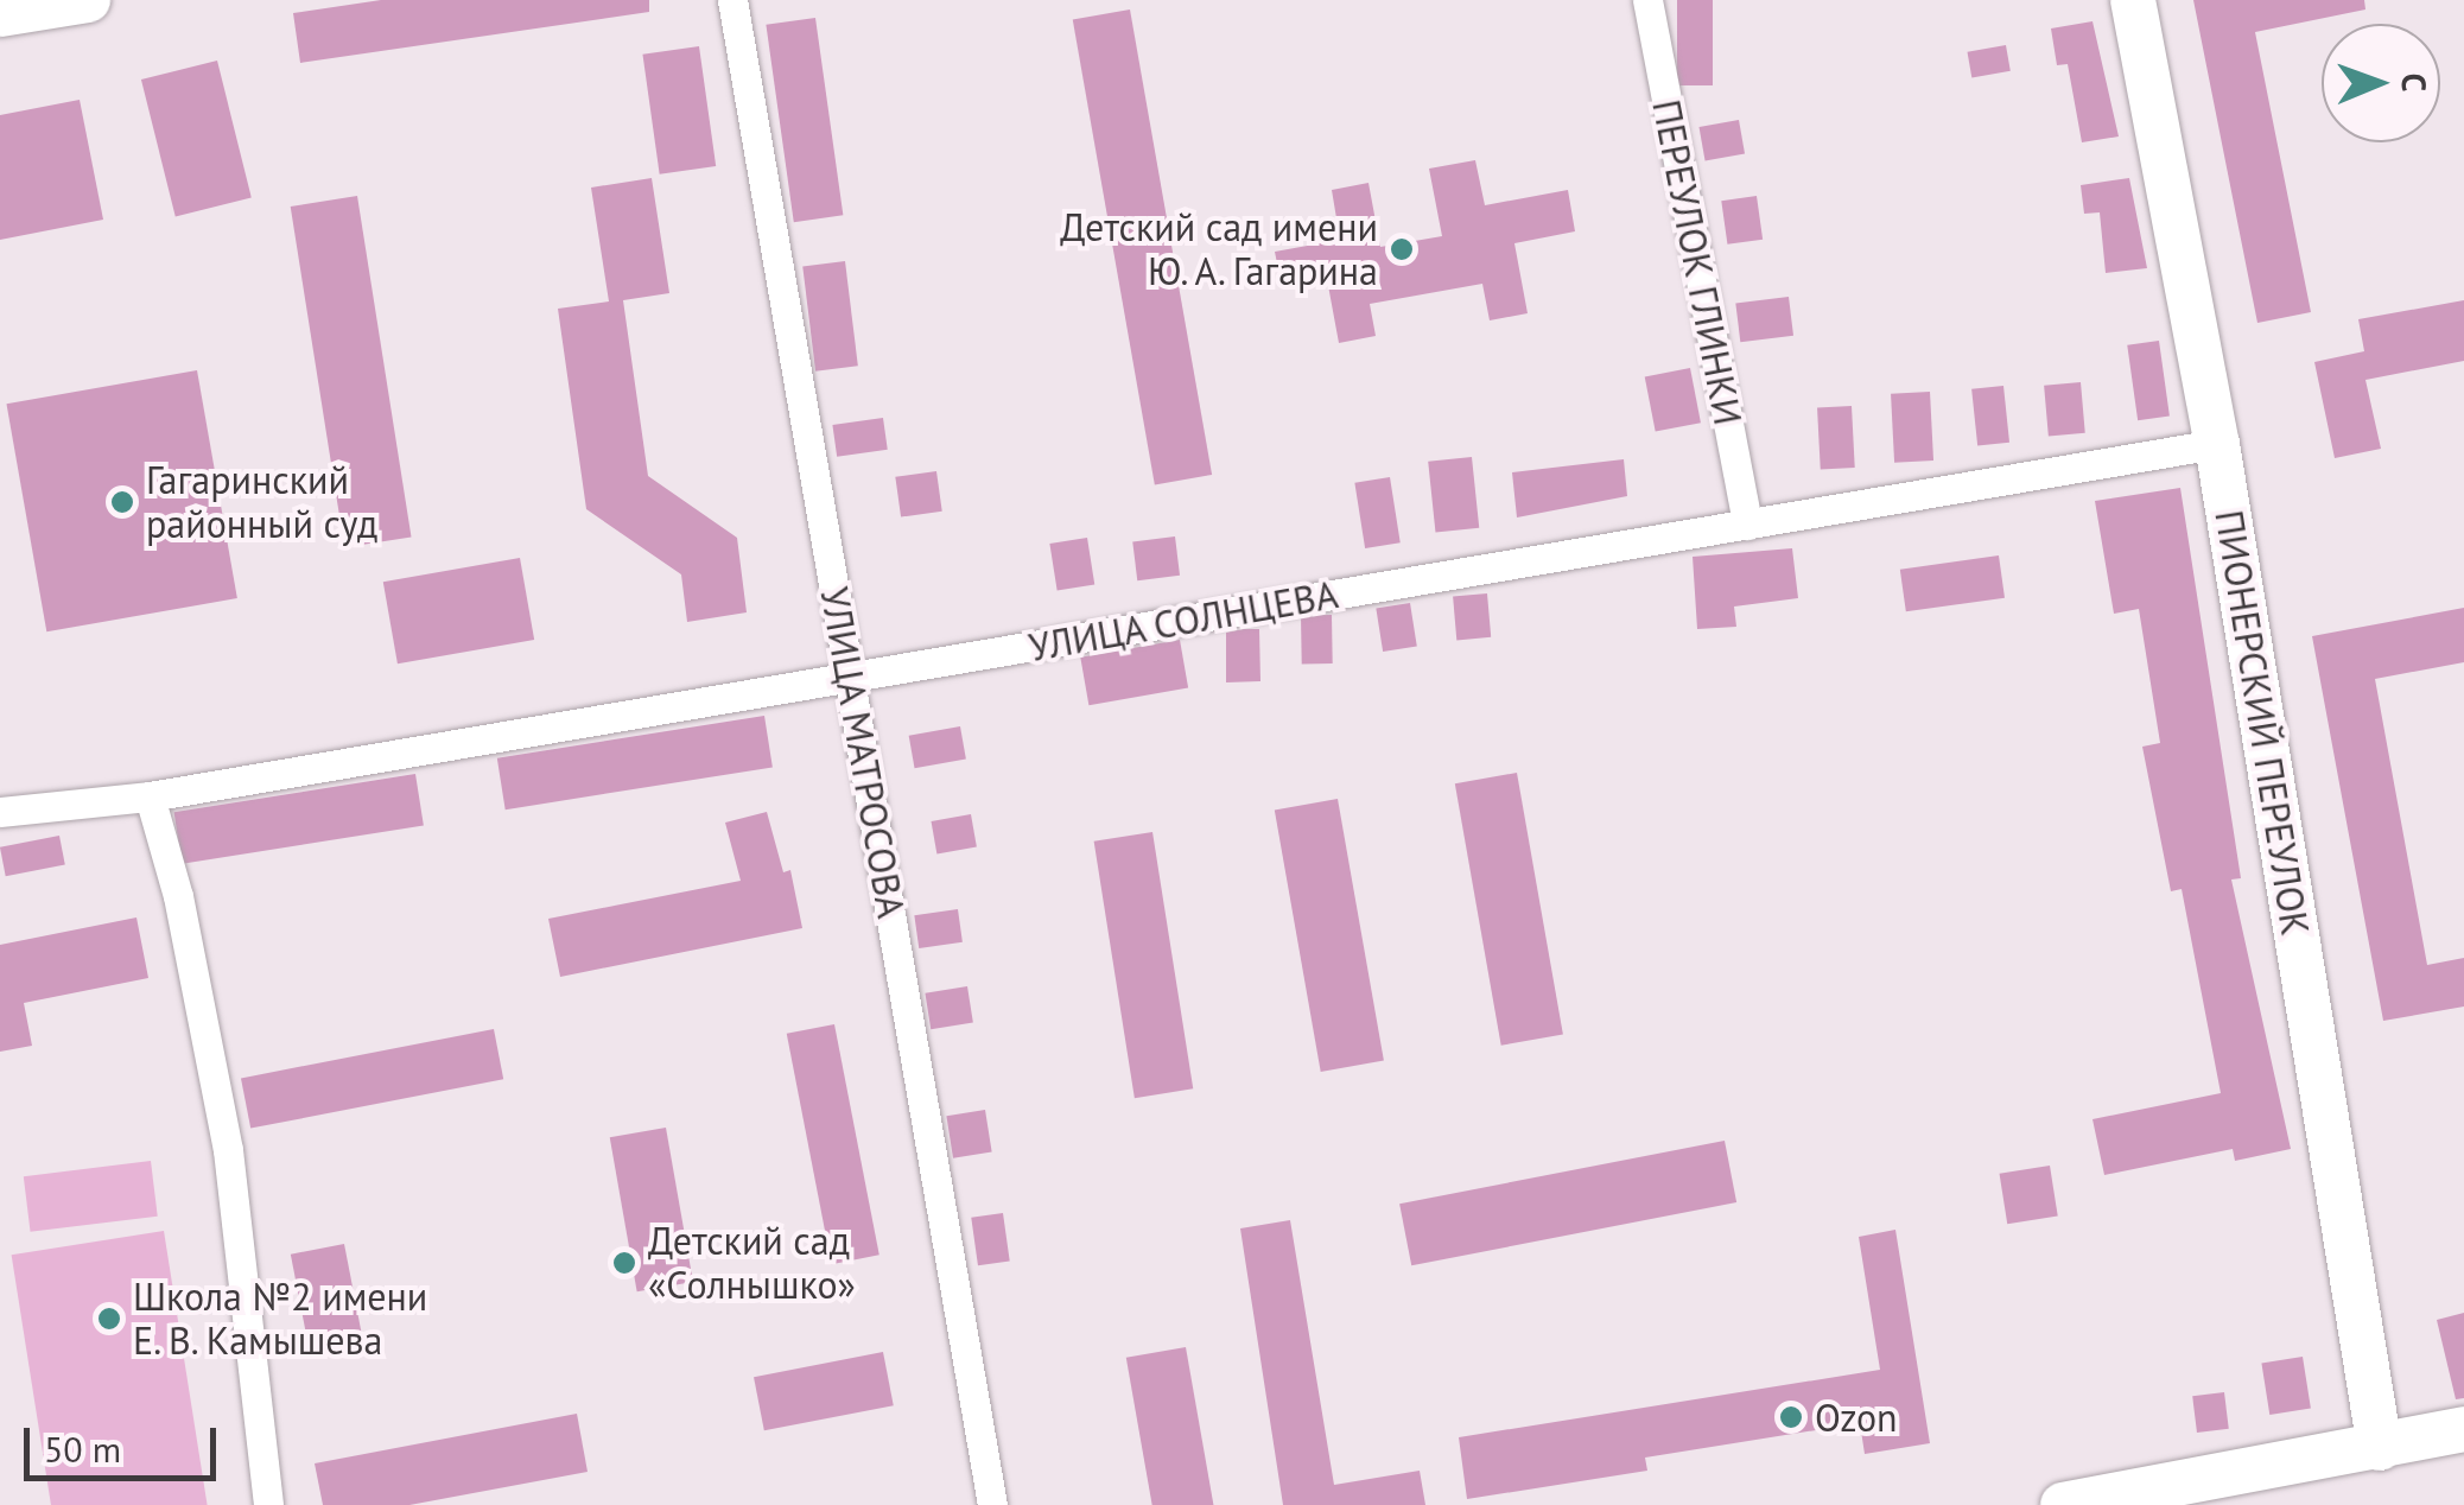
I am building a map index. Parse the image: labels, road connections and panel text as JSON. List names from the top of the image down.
{
  "streets": {
    "street": [
      "ПЕРЕУЛОК ГЛИНКИ",
      "УЛИЦА СОЛНЦЕВА",
      "ПИОНЕРСКИЙ ПЕРЕУЛОК",
      "УЛИЦА МАТРОСОВА"
    ]
  },
  "crossings": [
    ["ПЕРЕУЛОК ГЛИНКИ", "УЛИЦА СОЛНЦЕВА"],
    ["УЛИЦА СОЛНЦЕВА", "ПИОНЕРСКИЙ ПЕРЕУЛОК"],
    ["УЛИЦА СОЛНЦЕВА", "УЛИЦА МАТРОСОВА"]
  ],
  "places": [
    "Детский сад имени Ю. А. Гагарина",
    "Гагаринский районный суд",
    "Детский сад «Солнышко»",
    "Школа №2 имени Е. В. Камышева",
    "Ozon"
  ],
  "scale_bar": "50 m",
  "north": "right"
}
